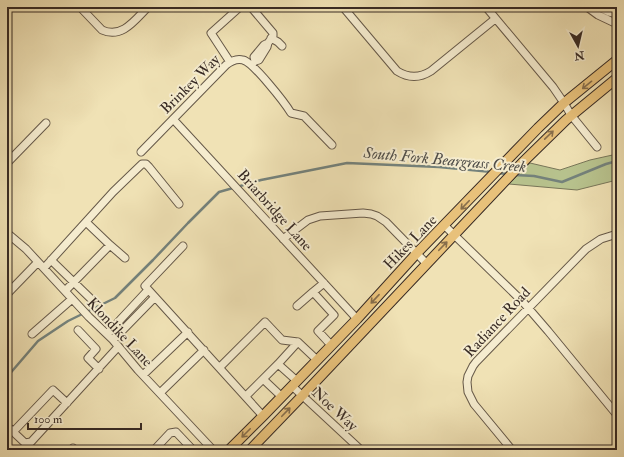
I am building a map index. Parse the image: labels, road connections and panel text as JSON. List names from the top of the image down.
{
  "streets": {
    "main road": ["Hikes Lane"],
    "street": [
      "Brinkey Way",
      "Briarbridge Lane",
      "Radiance Road",
      "Klondike Lane",
      "Noe Way"
    ]
  },
  "crossings": [
    ["Brinkey Way", "Briarbridge Lane"],
    ["Briarbridge Lane", "Hikes Lane"],
    ["Hikes Lane", "Noe Way"]
  ],
  "water": ["South Fork Beargrass Creek"],
  "scale_bar": "100 m",
  "north": "bottom"
}
